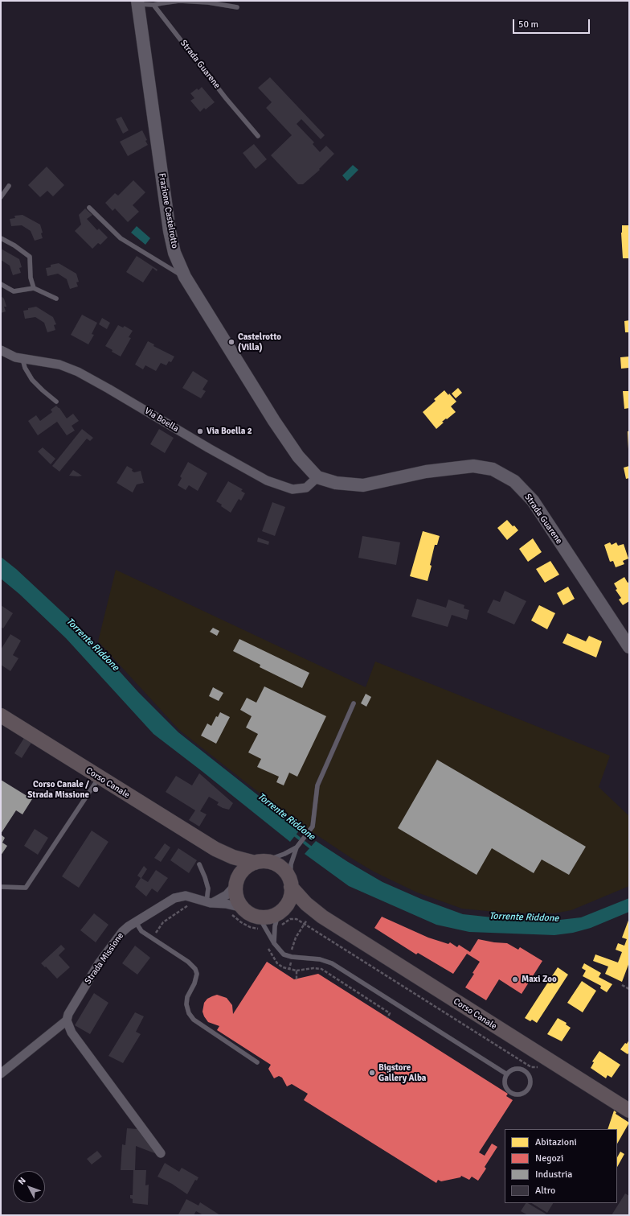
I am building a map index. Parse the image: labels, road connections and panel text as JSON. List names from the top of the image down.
{
  "streets": {
    "main road": ["Strada Guarene", "Frazione Castelrotto", "Corso Canale"],
    "street": ["Via Boella", "Strada Missione"]
  },
  "crossings": [
    ["Strada Guarene", "Frazione Castelrotto"],
    ["Strada Guarene", "Via Boella"],
    ["Frazione Castelrotto", "Via Boella"],
    ["Corso Canale", "Strada Missione"]
  ],
  "water": ["Torrente Riddone"],
  "places": [
    "Castelrotto (Villa)",
    "Via Boella 2",
    "Corso Canale / Strada Missione",
    "Maxi Zoo",
    "Bigstore Gallery Alba"
  ],
  "legend": [
    "Abitazioni",
    "Negozi",
    "Industria",
    "Altro"
  ],
  "scale_bar": "50 m",
  "north": "top left"
}
